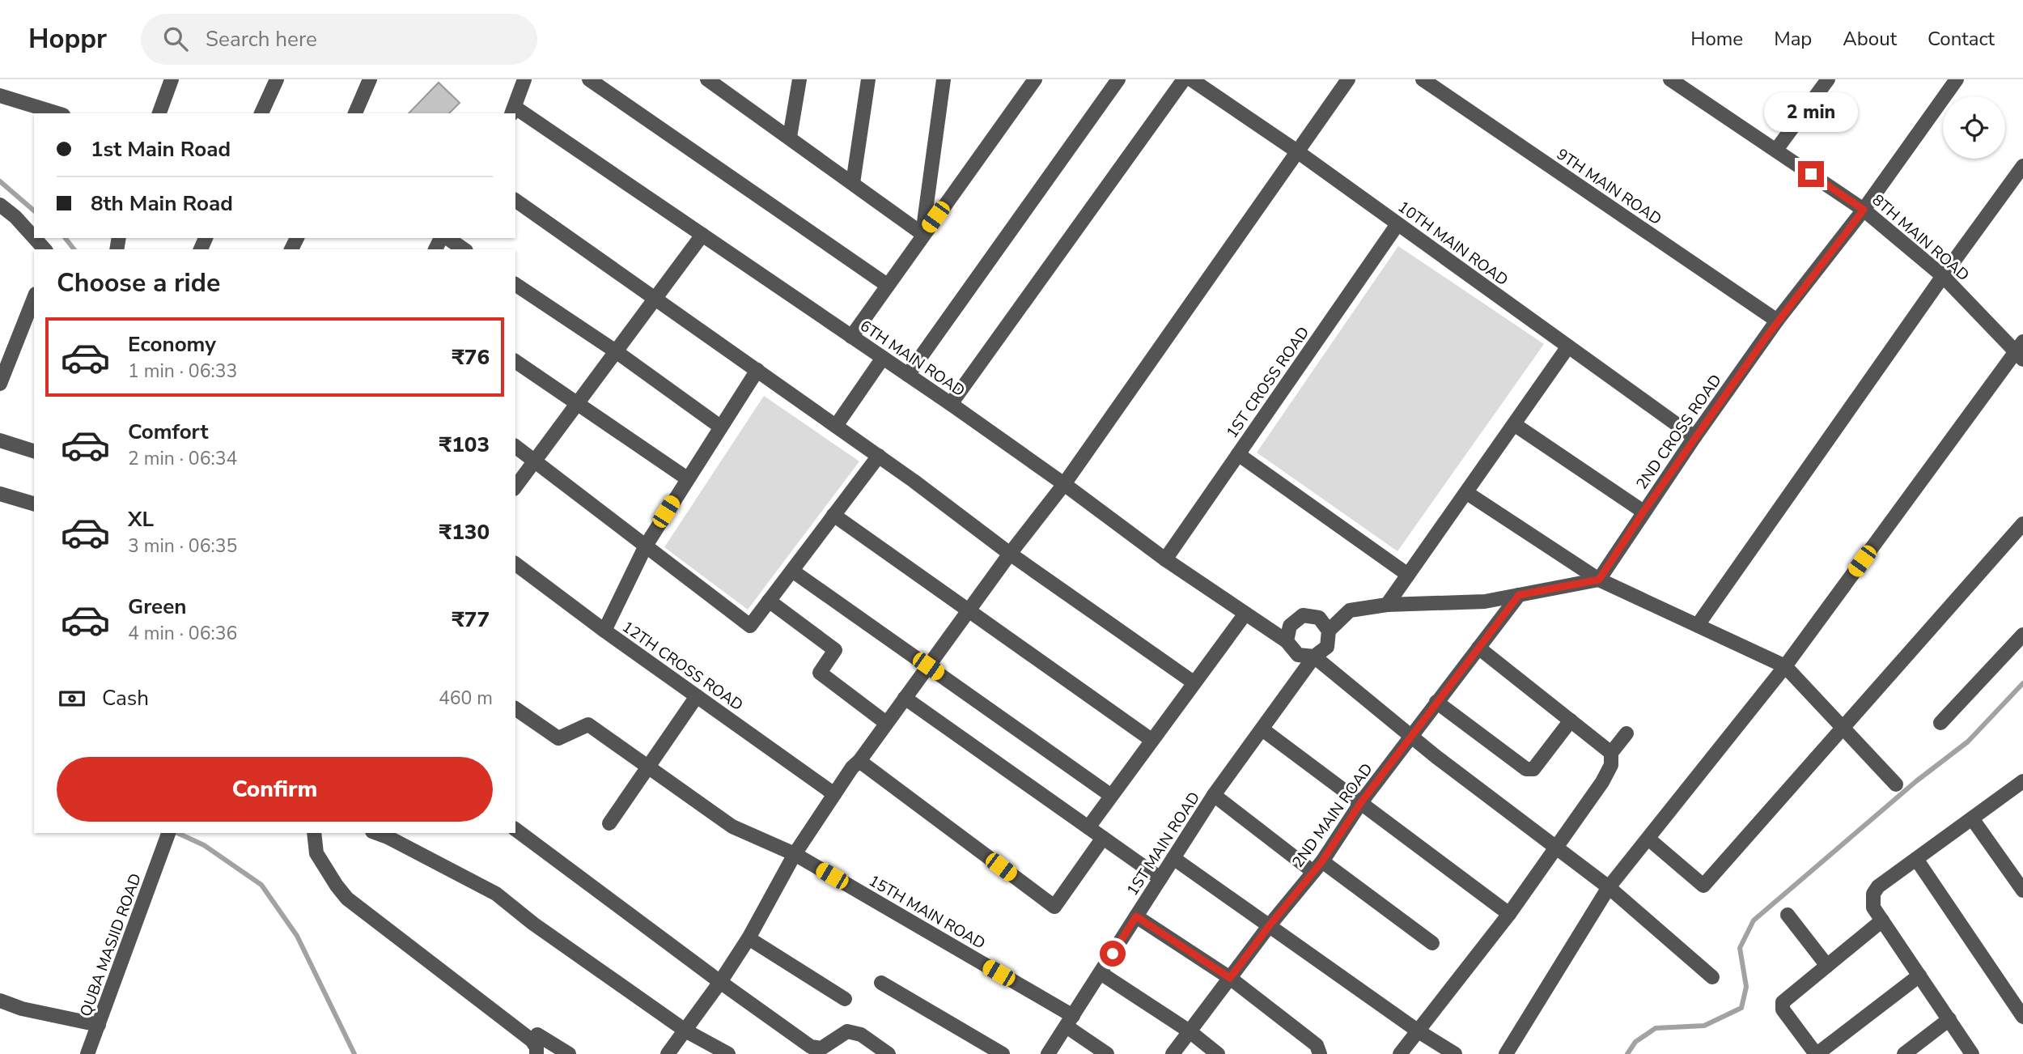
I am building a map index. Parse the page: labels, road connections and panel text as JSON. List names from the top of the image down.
{
  "streets": {
    "street": [
      "9TH MAIN ROAD",
      "8TH MAIN ROAD",
      "10TH MAIN ROAD",
      "6TH MAIN ROAD",
      "1ST CROSS ROAD",
      "2ND CROSS ROAD",
      "12TH CROSS ROAD",
      "2ND MAIN ROAD",
      "1ST MAIN ROAD",
      "15TH MAIN ROAD",
      "QUBA MASJID ROAD"
    ]
  },
  "crossings": [
    ["9TH MAIN ROAD", "2ND CROSS ROAD"],
    ["8TH MAIN ROAD", "2ND CROSS ROAD"],
    ["10TH MAIN ROAD", "1ST CROSS ROAD"],
    ["10TH MAIN ROAD", "2ND CROSS ROAD"],
    ["6TH MAIN ROAD", "1ST CROSS ROAD"],
    ["6TH MAIN ROAD", "1ST MAIN ROAD"],
    ["1ST MAIN ROAD", "15TH MAIN ROAD"]
  ],
  "page": {
    "header": "Hoppr",
    "search": "Search here",
    "nav": [
      "Home",
      "Map",
      "About",
      "Contact"
    ],
    "bubble": "2 min",
    "banner": ["1st Main Road", "8th Main Road"],
    "heading": "Choose a ride",
    "list": [
      {
        "name": "Economy",
        "note": "1 min · 06:33",
        "value": "₹76"
      },
      {
        "name": "Comfort",
        "note": "2 min · 06:34",
        "value": "₹103"
      },
      {
        "name": "XL",
        "note": "3 min · 06:35",
        "value": "₹130"
      },
      {
        "name": "Green",
        "note": "4 min · 06:36",
        "value": "₹77"
      }
    ],
    "pay": ["Cash", "460 m"],
    "buttons": "Confirm"
  }
}
